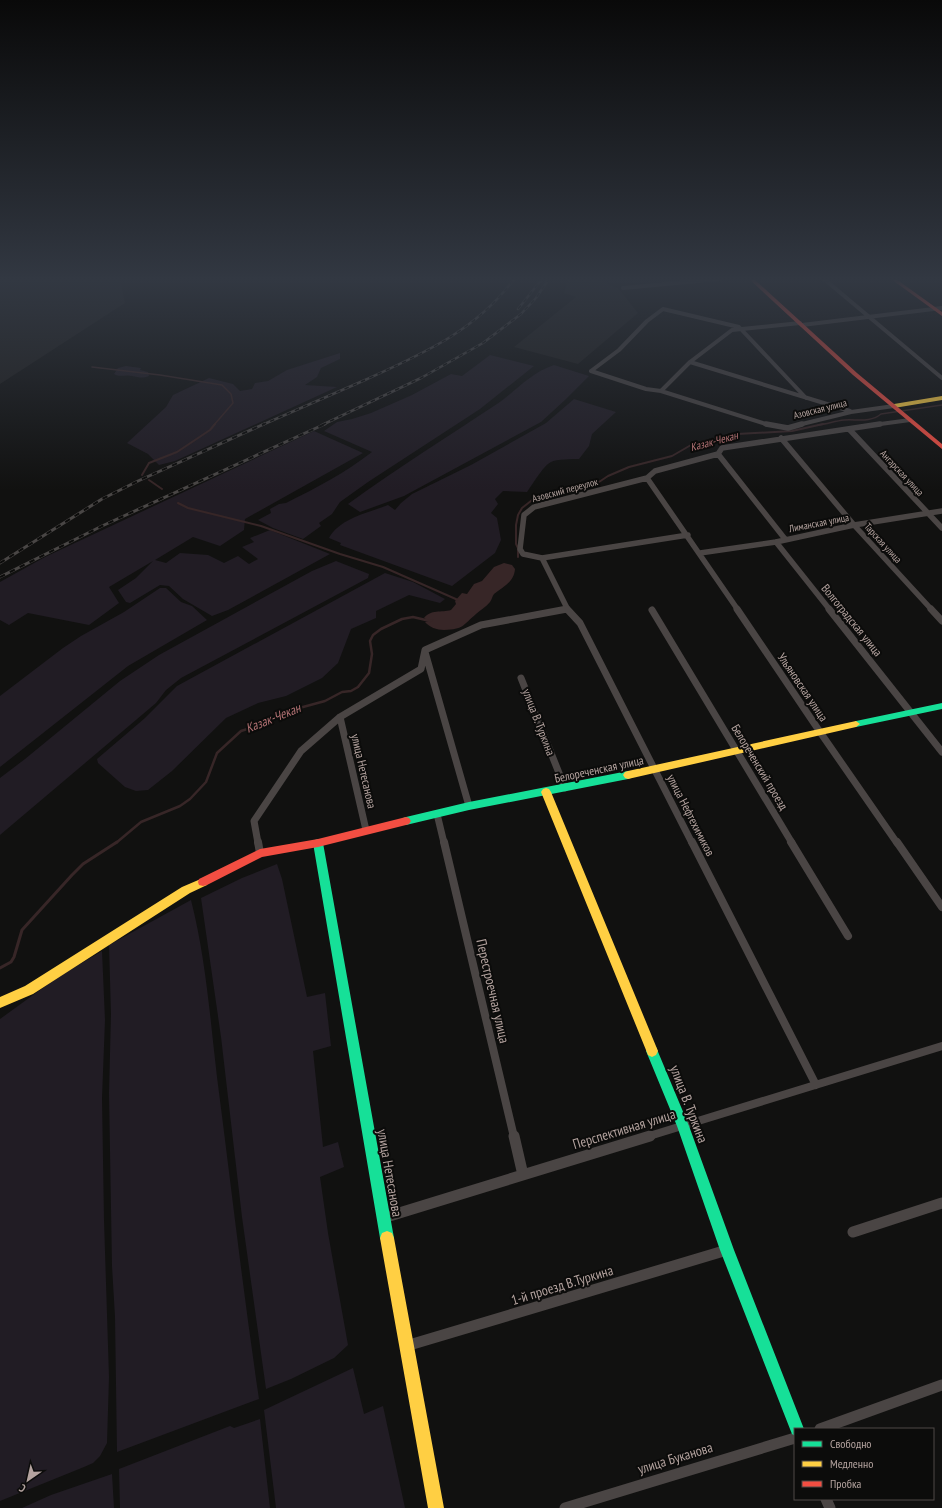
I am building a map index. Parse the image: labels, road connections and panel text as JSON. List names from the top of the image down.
{
  "streets": {
    "street": [
      "Азовская улица",
      "Ангарская улица",
      "Азовский переулок",
      "Лиманская улица",
      "Тарская улица",
      "Волгоградская улица",
      "Ульяновская улица",
      "улица В. Туркина",
      "Белореченский проезд",
      "Белореченская улица",
      "улица Нетесанова",
      "улица Нефтехимиков",
      "Перестроечная улица",
      "Перспективная улица",
      "1-й проезд В.Туркина",
      "улица Буканова"
    ]
  },
  "crossings": [
    ["Ангарская улица", "Азовский переулок"],
    ["Ангарская улица", "Лиманская улица"],
    ["Азовский переулок", "Тарская улица"],
    ["Азовский переулок", "Ульяновская улица"],
    ["Азовский переулок", "улица Нефтехимиков"],
    ["Лиманская улица", "Тарская улица"],
    ["Лиманская улица", "Волгоградская улица"],
    ["Лиманская улица", "Ульяновская улица"],
    ["Волгоградская улица", "Белореченская улица"],
    ["Ульяновская улица", "Белореченская улица"],
    ["улица В. Туркина", "Белореченская улица"],
    ["улица В. Туркина", "Перспективная улица"],
    ["улица В. Туркина", "1-й проезд В.Туркина"],
    ["Белореченский проезд", "Белореченская улица"],
    ["Белореченская улица", "улица Нетесанова"],
    ["Белореченская улица", "улица Нефтехимиков"],
    ["Белореченская улица", "Перестроечная улица"],
    ["улица Нетесанова", "Перспективная улица"],
    ["улица Нетесанова", "1-й проезд В.Туркина"],
    ["улица Нефтехимиков", "Перспективная улица"],
    ["Перестроечная улица", "Перспективная улица"]
  ],
  "water": ["Казак-Чекан"],
  "legend": ["Свободно", "Медленно", "Пробка"],
  "north": "bottom left"
}
